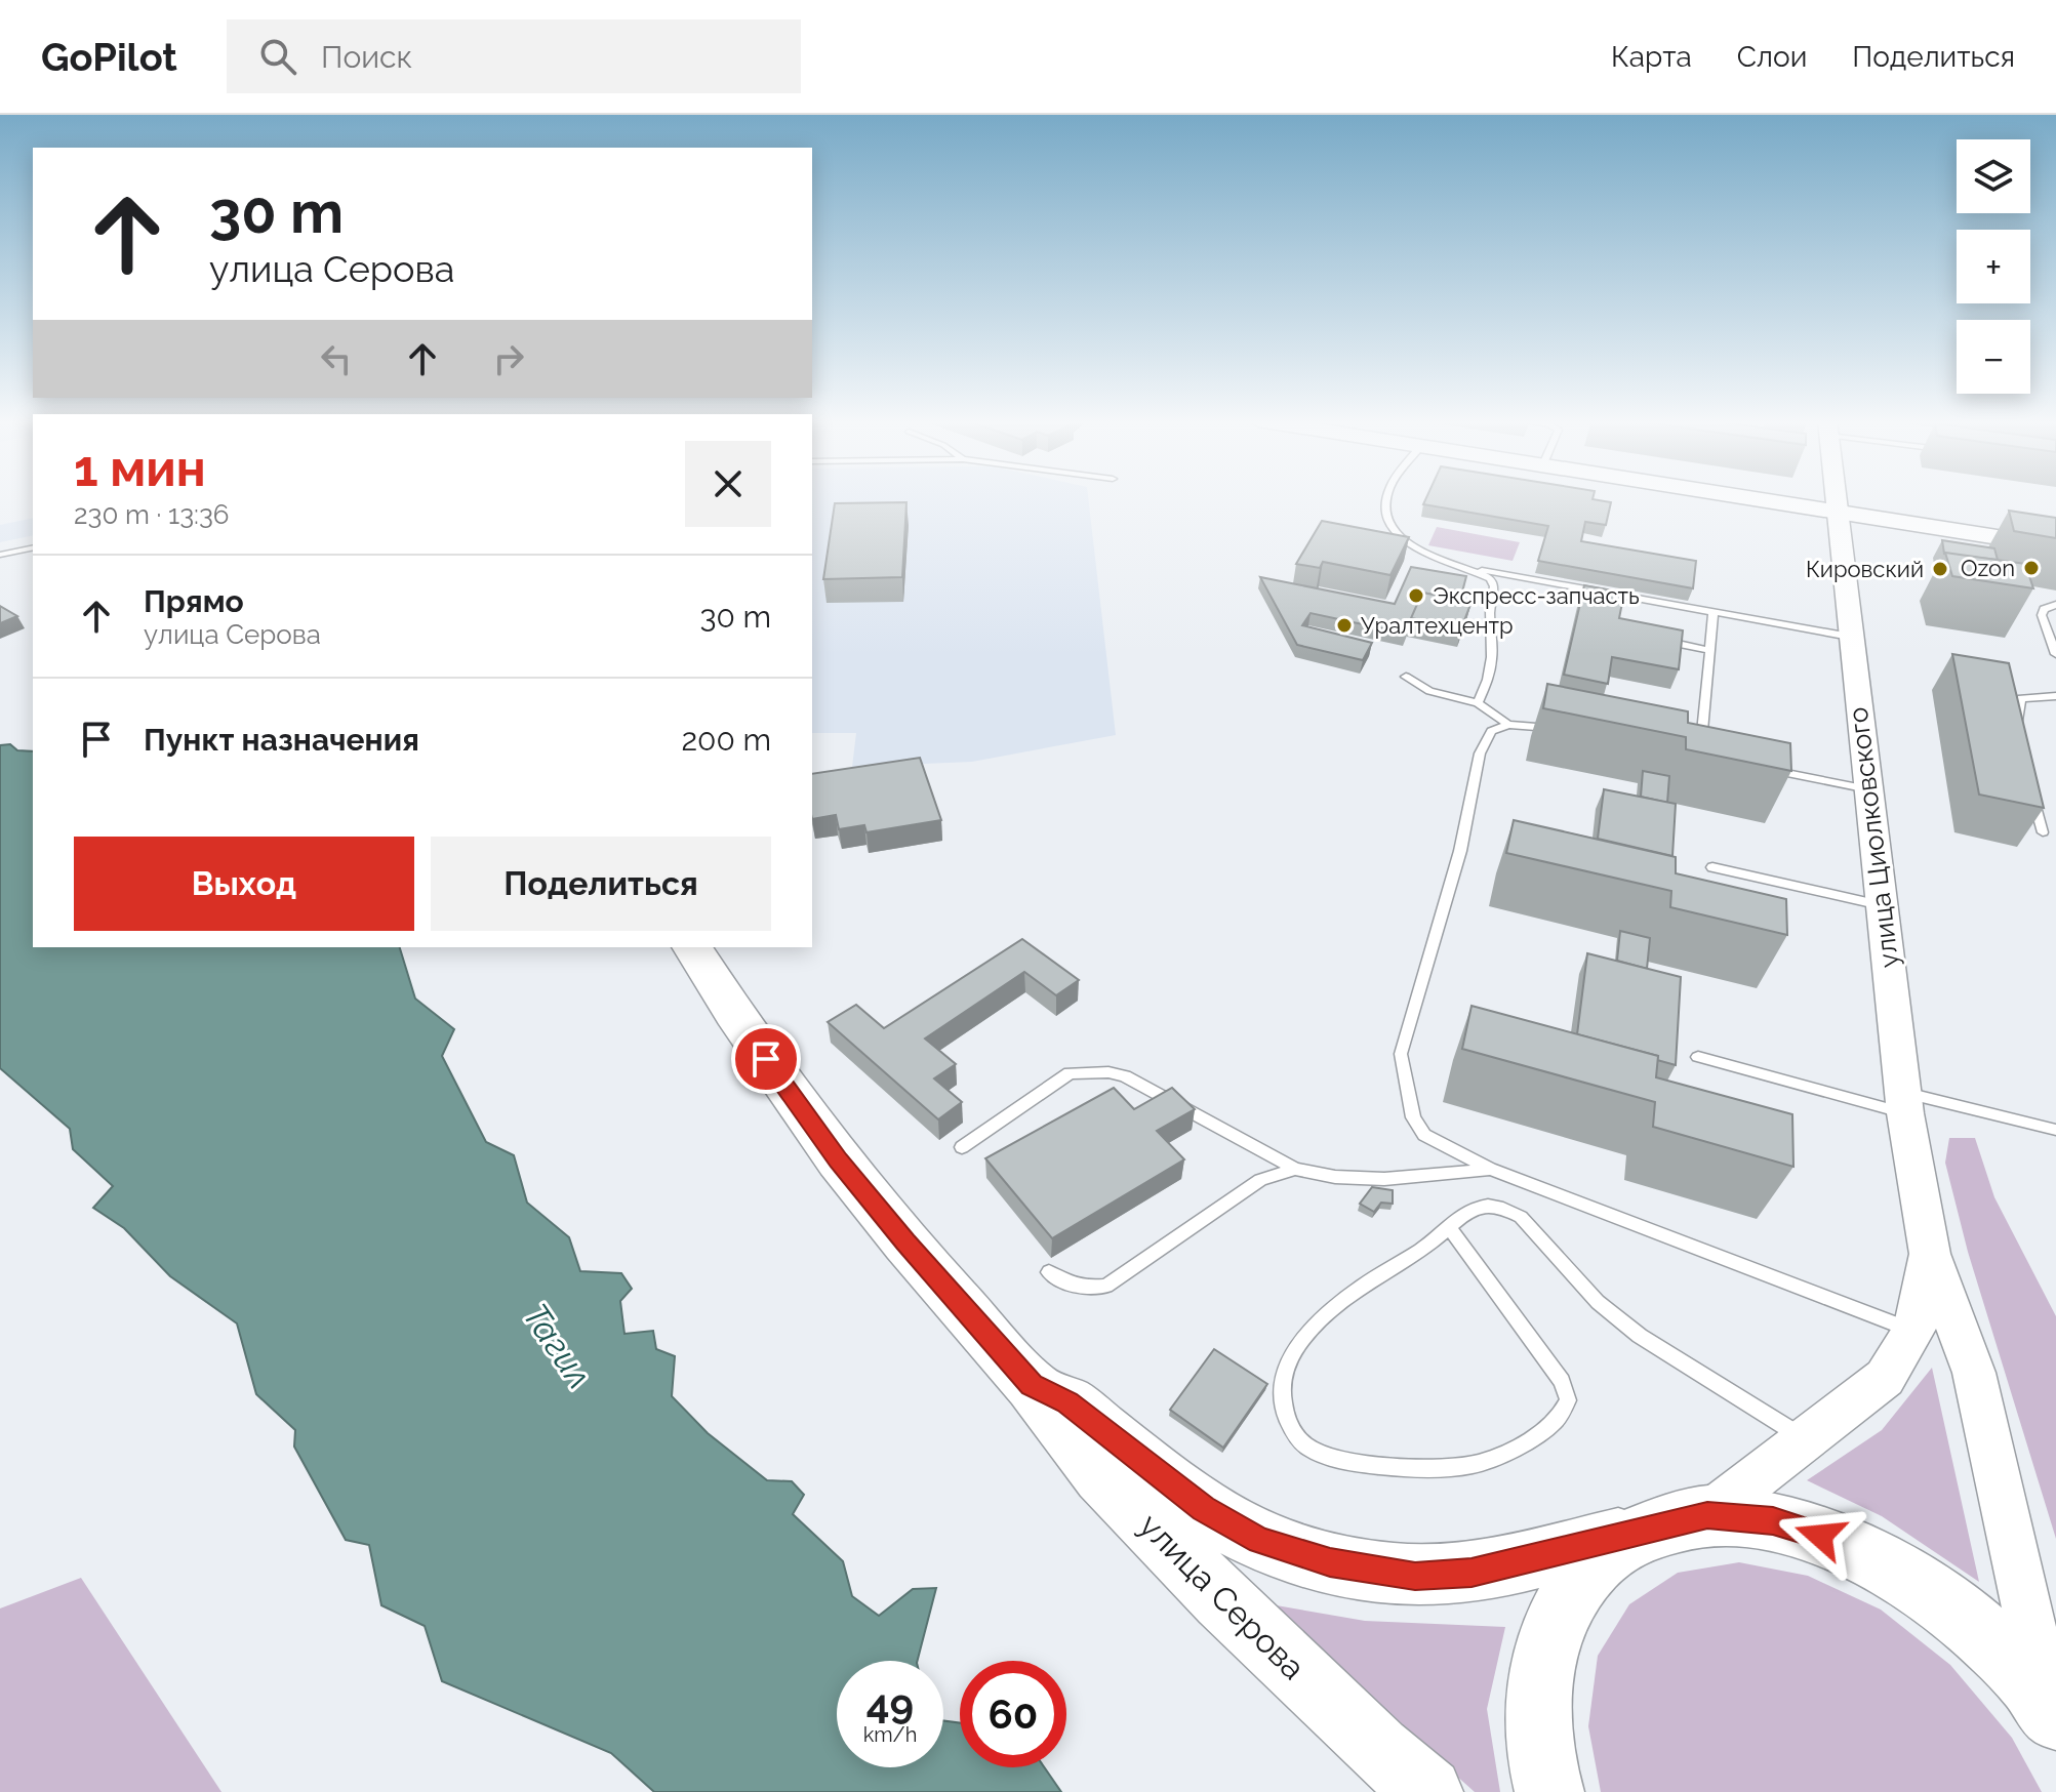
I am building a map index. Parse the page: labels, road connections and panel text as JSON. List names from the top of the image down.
{
  "streets": {
    "main road": ["улица Серова"],
    "street": ["улица Циолковского"]
  },
  "crossings": [
    ["улица Циолковского", "улица Серова"]
  ],
  "water": ["Тагил"],
  "places": [
    "Ozon",
    "Кировский",
    "Экспресс-запчасть",
    "Уралтехцентр"
  ],
  "page": {
    "header": "GoPilot",
    "search": "Поиск",
    "nav": ["Карта", "Слои", "Поделиться"],
    "map_buttons": ["+", "−"],
    "turn": ["30 m", "улица Серова"],
    "heading": ["1 мин", "230 m · 13:36"],
    "list": [
      {
        "name": "Прямо",
        "note": "улица Серова",
        "value": "30 m"
      },
      {
        "name": "Пункт назначения",
        "value": "200 m"
      }
    ],
    "buttons": ["Выход", "Поделиться"],
    "speed": "49 km/h",
    "limit": "60"
  }
}
